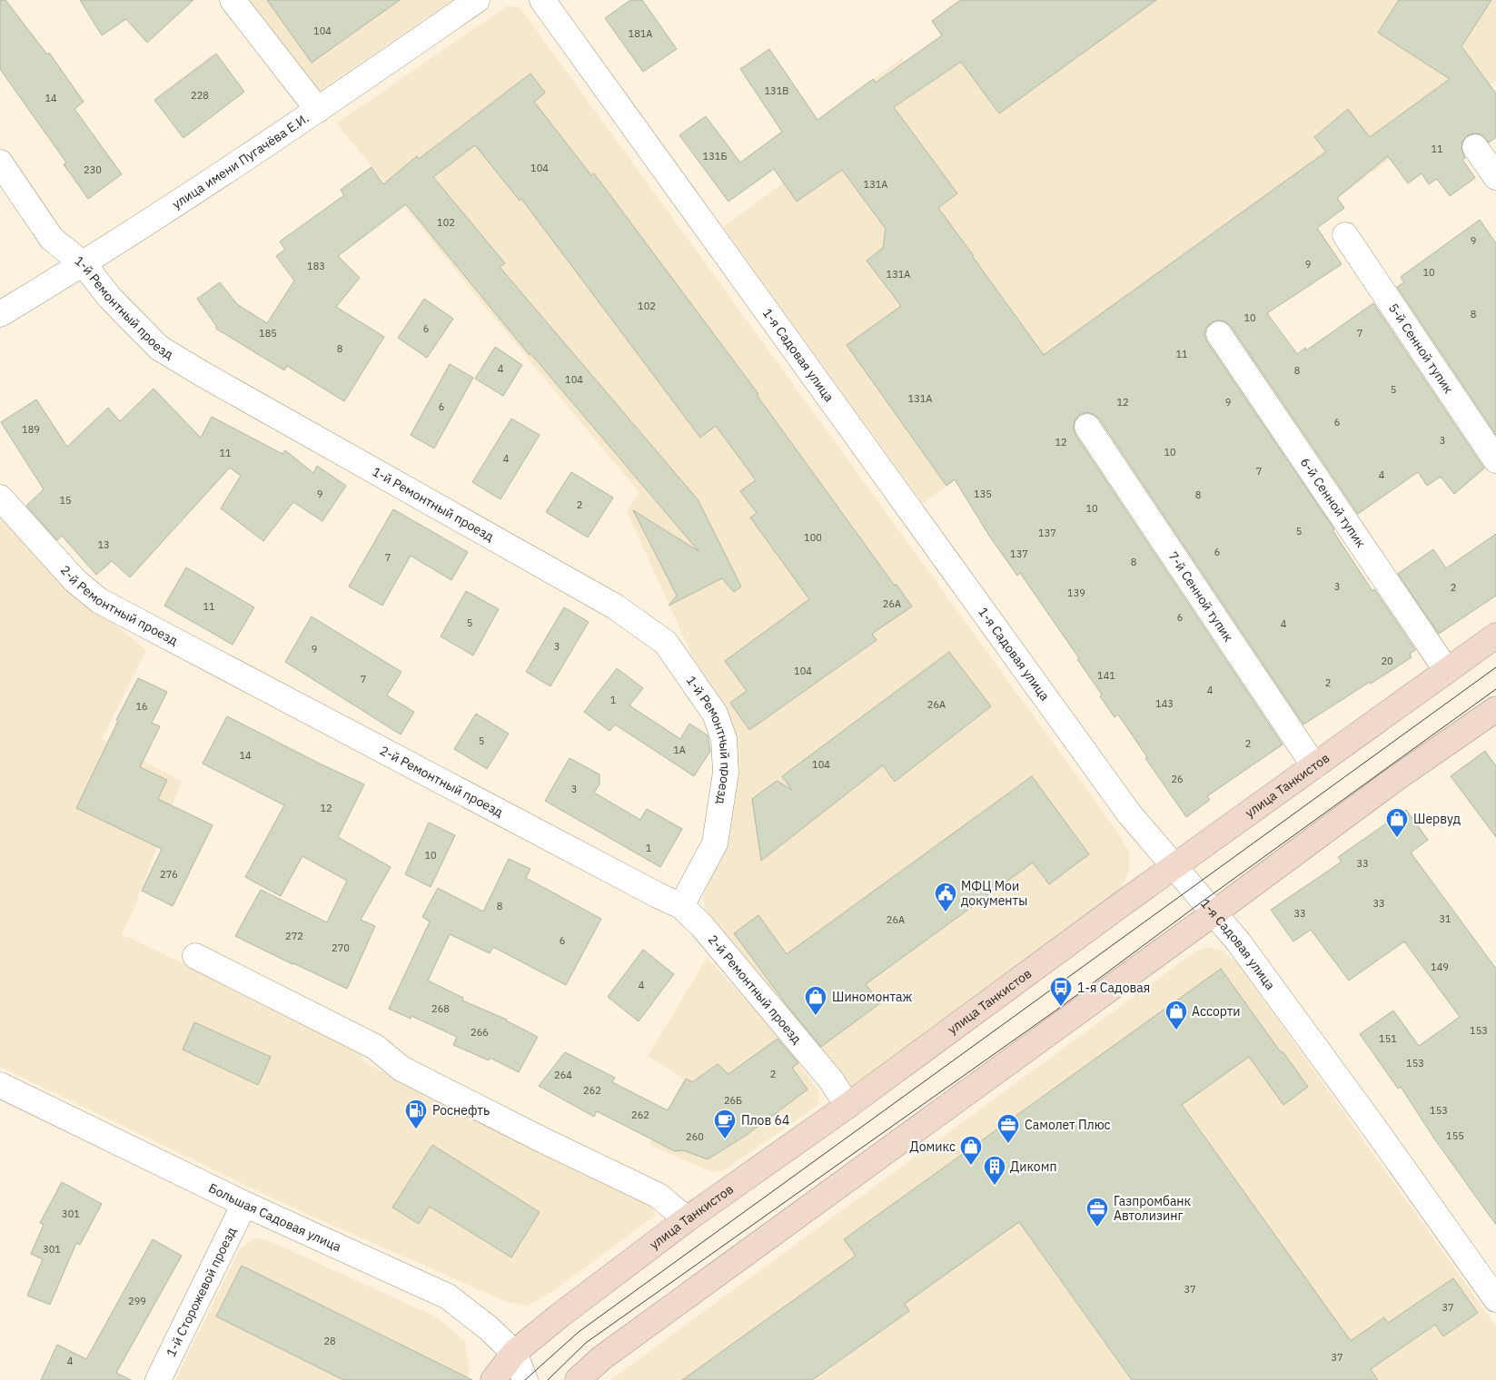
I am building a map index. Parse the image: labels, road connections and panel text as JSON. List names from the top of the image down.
{
  "streets": {
    "main road": ["улица Танкистов"],
    "street": [
      "улица имени Пугачёва Е.И.",
      "1-й Ремонтный проезд",
      "5-й Сенной тупик",
      "1-я Садовая улица",
      "6-й Сенной тупик",
      "7-й Сенной тупик",
      "2-й Ремонтный проезд",
      "Большая Садовая улица",
      "1-й Сторожевой проезд"
    ]
  },
  "crossings": [
    ["улица имени Пугачёва Е.И.", "1-й Ремонтный проезд"],
    ["1-й Ремонтный проезд", "2-й Ремонтный проезд"],
    ["1-я Садовая улица", "улица Танкистов"],
    ["6-й Сенной тупик", "улица Танкистов"],
    ["7-й Сенной тупик", "улица Танкистов"],
    ["2-й Ремонтный проезд", "улица Танкистов"],
    ["улица Танкистов", "Большая Садовая улица"],
    ["Большая Садовая улица", "1-й Сторожевой проезд"]
  ],
  "places": {
    "shop": [
      "Шервуд",
      "Шиномонтаж",
      "Ассорти",
      "Домикс"
    ],
    "public building": ["МФЦ Мои документы"],
    "bus stop": ["1-я Садовая"],
    "fuel station": ["Роснефть"],
    "cafe": ["Плов 64"],
    "office": ["Самолет Плюс", "Газпромбанк Автолизинг"],
    "building": ["Дикомп"]
  },
  "house_numbers": [
    "104",
    "181А",
    "131В",
    "228",
    "14",
    "11",
    "131Б",
    "104",
    "230",
    "131А",
    "102",
    "9",
    "9",
    "183",
    "10",
    "131А",
    "102",
    "8",
    "10",
    "6",
    "185",
    "7",
    "8",
    "11",
    "4",
    "8",
    "104",
    "5",
    "131А",
    "12",
    "9",
    "6",
    "6",
    "189",
    "3",
    "12",
    "10",
    "11",
    "4",
    "7",
    "4",
    "9",
    "135",
    "8",
    "15",
    "2",
    "10",
    "5",
    "137",
    "100",
    "13",
    "6",
    "137",
    "7",
    "8",
    "3",
    "2",
    "139",
    "26А",
    "11",
    "6",
    "5",
    "4",
    "3",
    "9",
    "20",
    "104",
    "141",
    "7",
    "2",
    "4",
    "1",
    "143",
    "26А",
    "16",
    "5",
    "2",
    "1А",
    "14",
    "104",
    "26",
    "3",
    "12",
    "1",
    "10",
    "33",
    "276",
    "33",
    "8",
    "33",
    "31",
    "26А",
    "272",
    "6",
    "270",
    "149",
    "4",
    "268",
    "153",
    "266",
    "151",
    "153",
    "2",
    "264",
    "262",
    "26Б",
    "153",
    "262",
    "155",
    "260",
    "301",
    "301",
    "37",
    "299",
    "37",
    "28",
    "37",
    "4"
  ]
}
